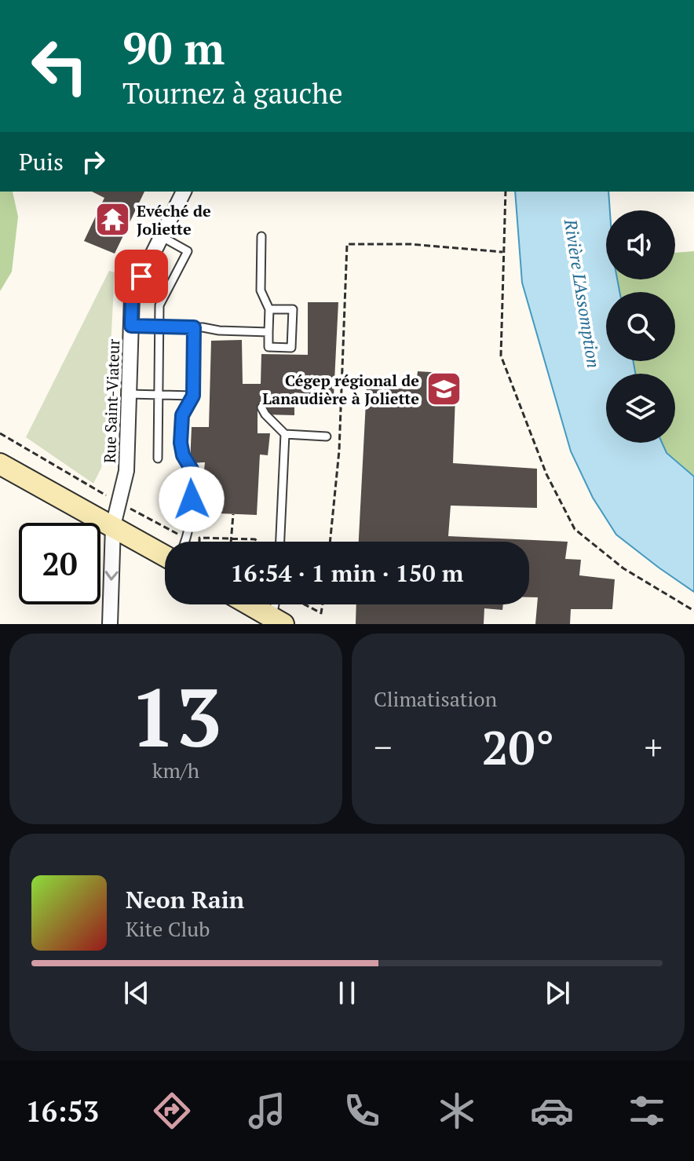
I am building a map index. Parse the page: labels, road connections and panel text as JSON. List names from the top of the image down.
{
  "streets": {
    "street": ["Rue Saint-Viateur"]
  },
  "water": ["Rivière L'Assomption"],
  "places": {
    "temple": ["Evéché de Joliette"],
    "school or university": ["Cégep régional de Lanaudière à Joliette"]
  },
  "page": {
    "turn": ["90 m", "Tournez à gauche"],
    "then": "Puis",
    "limit": "20",
    "trip": "16:54 · 1 min · 150 m",
    "tile": [
      ["13", "km/h"],
      "Climatisation"
    ],
    "heat": ["−", "20°", "+"],
    "song": ["Neon Rain", "Kite Club"],
    "tabs": "16:53"
  }
}
